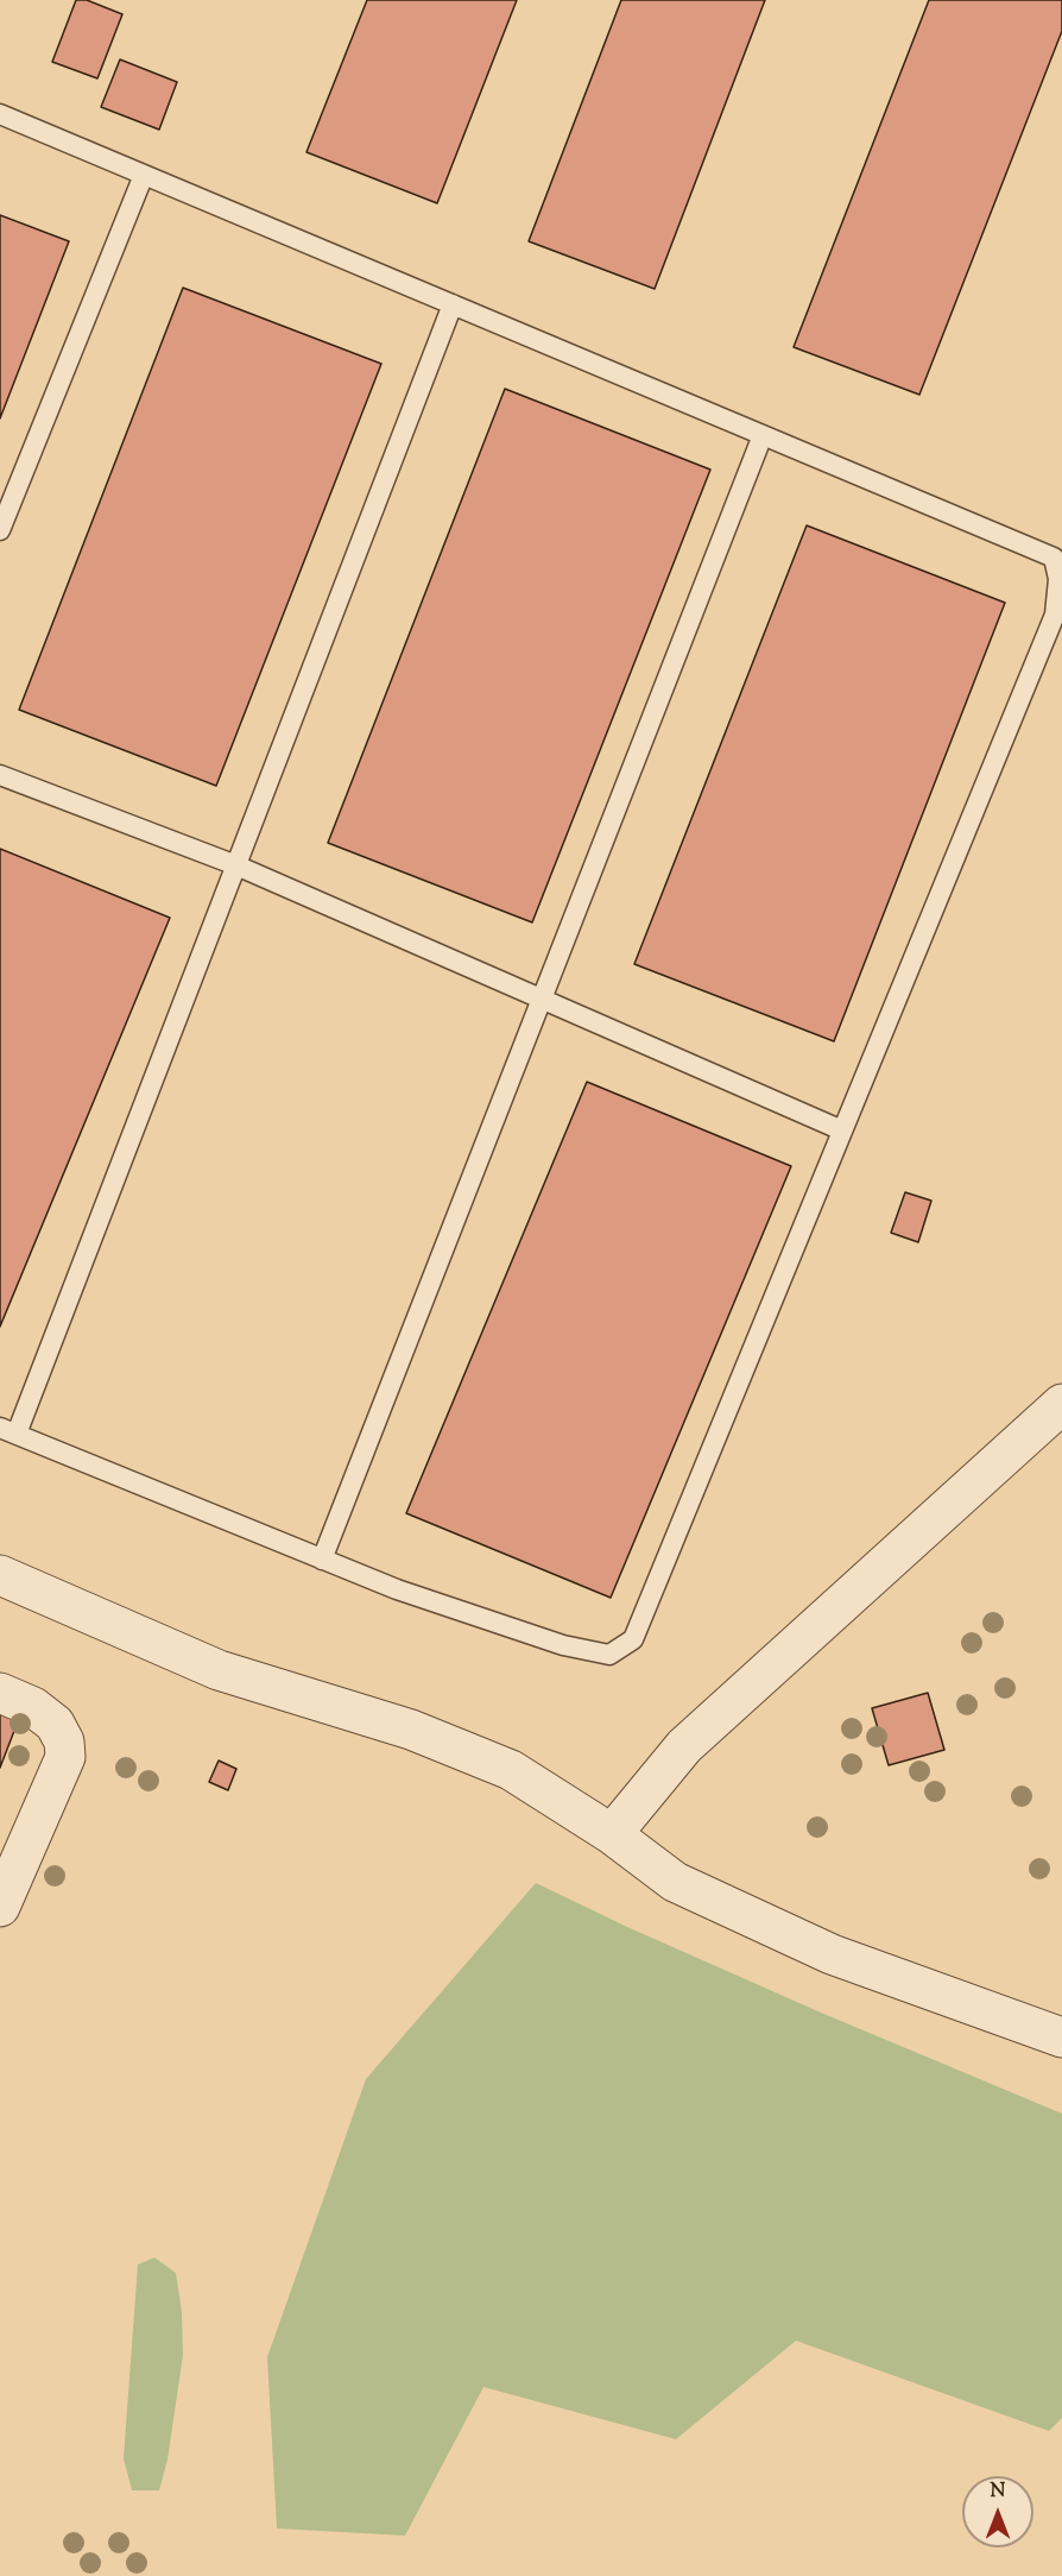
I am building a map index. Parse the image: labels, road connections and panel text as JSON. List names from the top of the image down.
{
  "north": "top"
}
